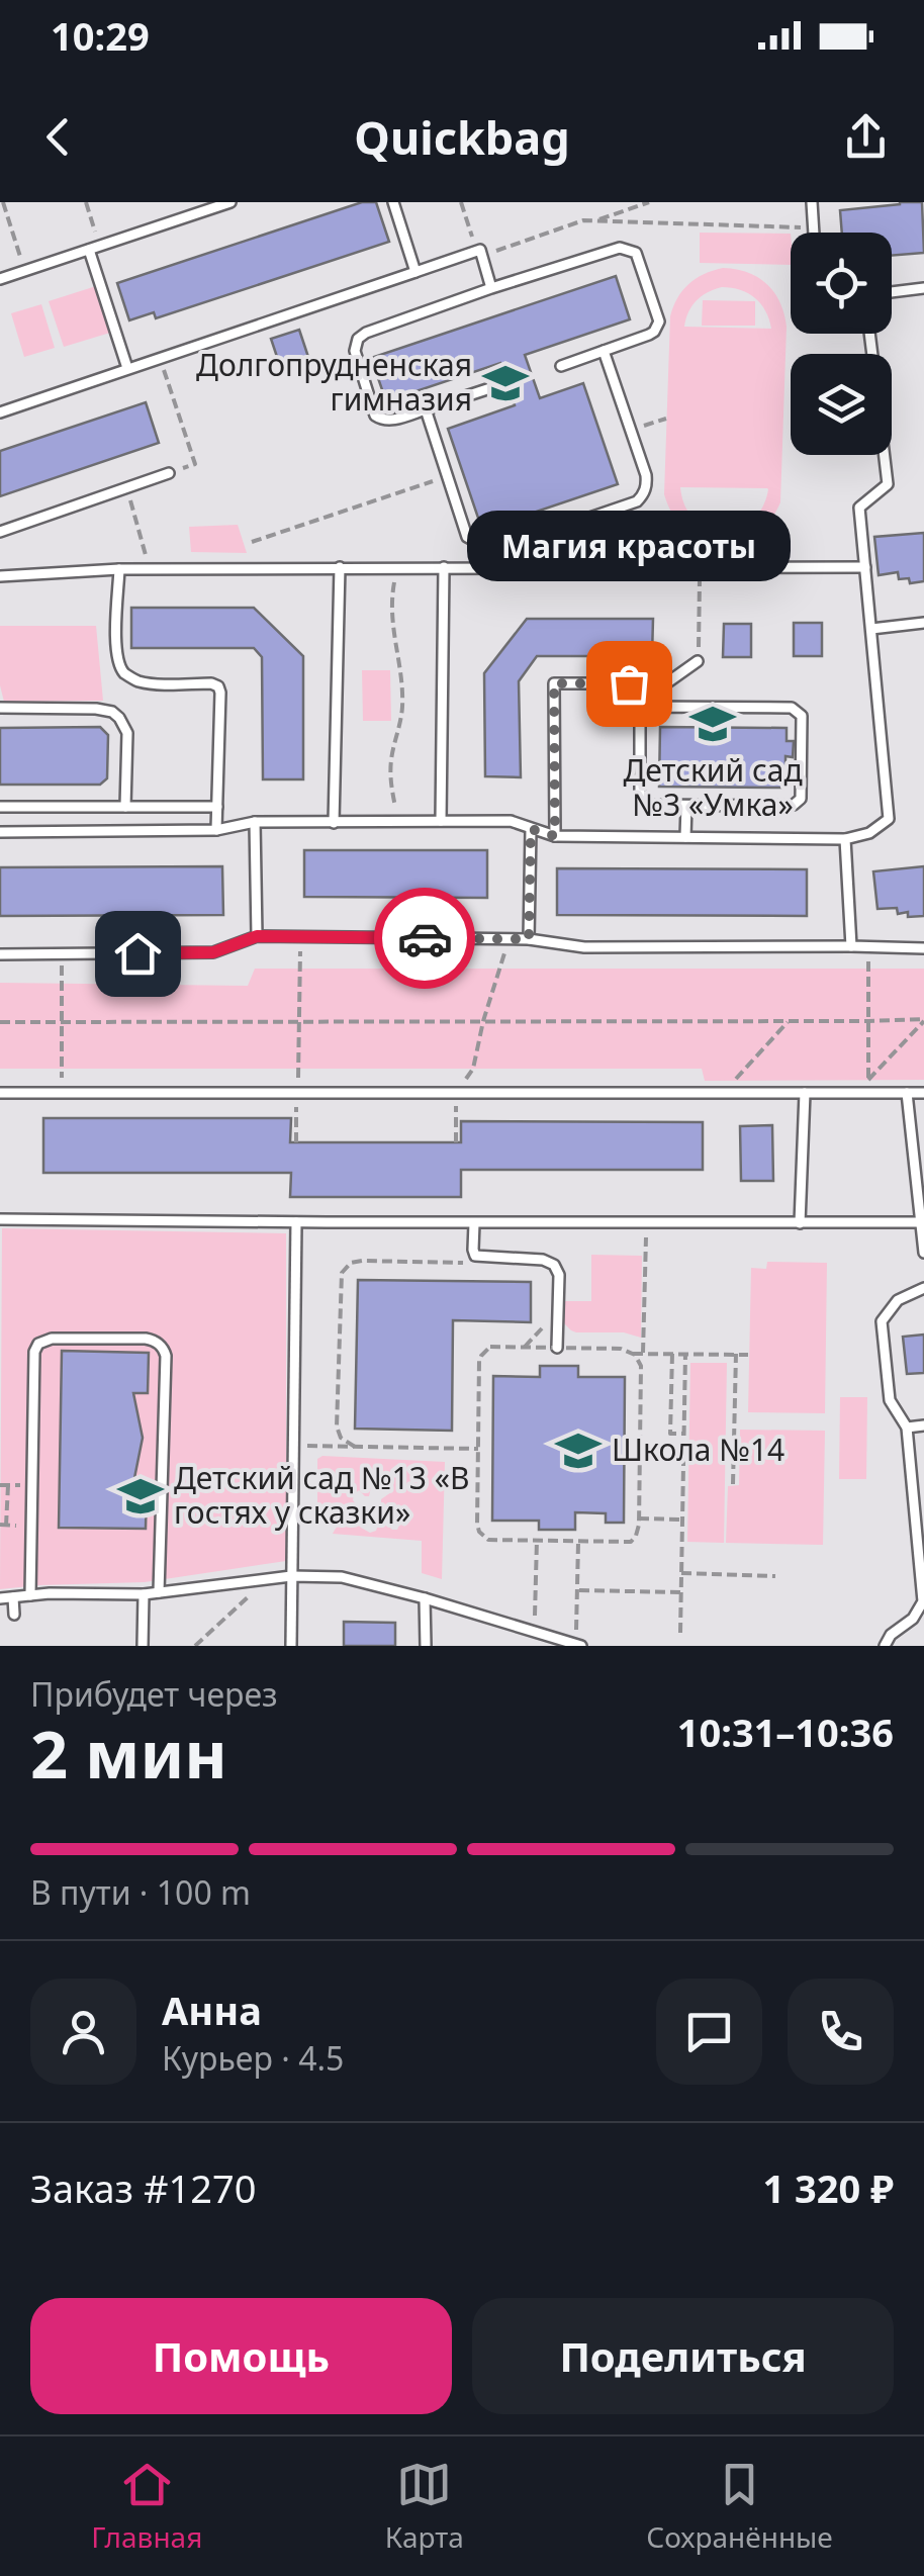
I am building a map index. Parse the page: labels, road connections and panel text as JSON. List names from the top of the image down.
{
  "places": {
    "school or university": [
      "Долгопрудненская гимназия",
      "Детский сад №3 «Умка»",
      "Школа №14",
      "Детский сад №13 «В гостях у сказки»"
    ],
    "other": ["Магия красоты"]
  },
  "page": {
    "status": "10:29",
    "header": "Quickbag",
    "bubble": "Магия красоты",
    "heading": ["2 мин", "Прибудет через", "10:31–10:36"],
    "panel": [
      "Анна",
      "Курьер · 4.5",
      "Заказ #1270",
      "1 320 ₽"
    ],
    "bar": "В пути · 100 m",
    "buttons": ["Помощь", "Поделиться"],
    "tabs": ["Главная", "Карта", "Сохранённые"]
  }
}
